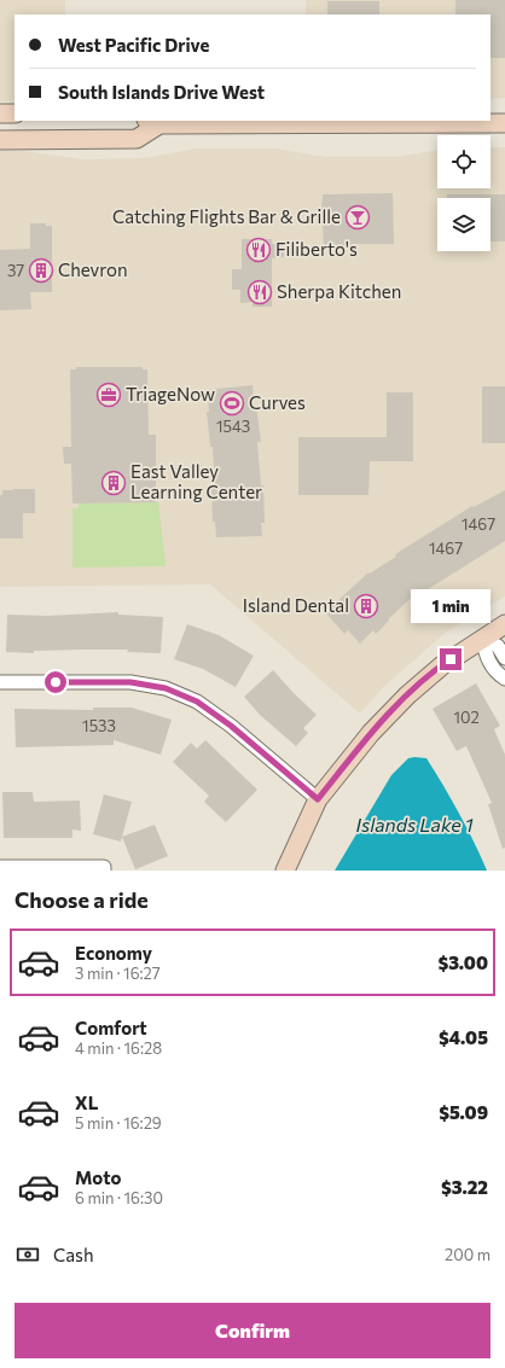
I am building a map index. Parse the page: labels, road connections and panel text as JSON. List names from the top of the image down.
{
  "water": ["Islands Lake 1"],
  "places": {
    "bar": ["Catching Flights Bar & Grille"],
    "restaurant": ["Filiberto's", "Sherpa Kitchen"],
    "building": ["Chevron", "East Valley Learning Center", "Island Dental"],
    "office": ["TriageNow"],
    "sports": ["Curves"]
  },
  "house_numbers": [
    "37",
    "1543",
    "1467",
    "1467",
    "102",
    "1533"
  ],
  "page": {
    "banner": ["West Pacific Drive", "South Islands Drive West"],
    "bubble": "1 min",
    "heading": "Choose a ride",
    "list": [
      {
        "name": "Economy",
        "note": "3 min · 16:27",
        "value": "$3.00"
      },
      {
        "name": "Comfort",
        "note": "4 min · 16:28",
        "value": "$4.05"
      },
      {
        "name": "XL",
        "note": "5 min · 16:29",
        "value": "$5.09"
      },
      {
        "name": "Moto",
        "note": "6 min · 16:30",
        "value": "$3.22"
      }
    ],
    "pay": ["Cash", "200 m"],
    "buttons": "Confirm"
  }
}
